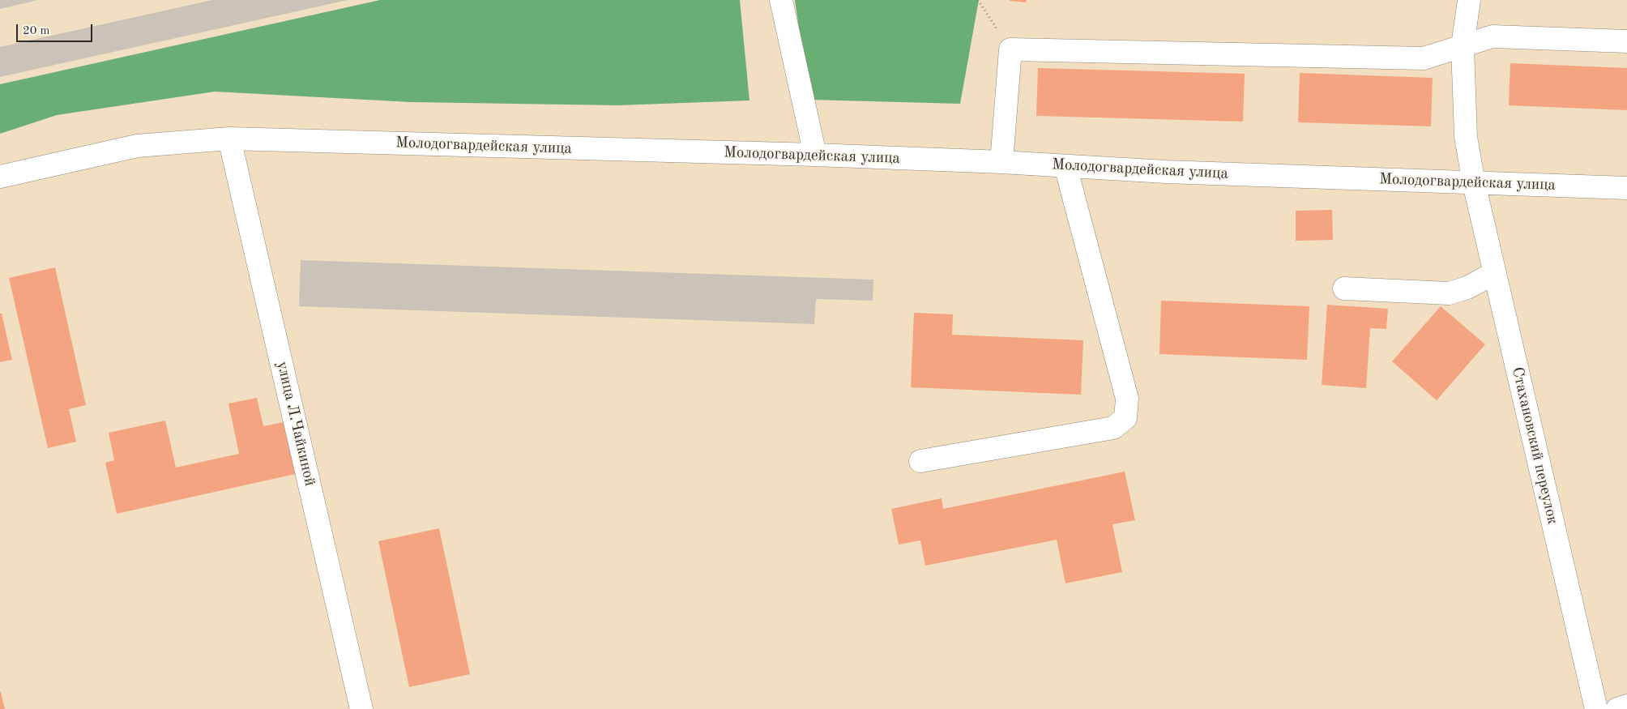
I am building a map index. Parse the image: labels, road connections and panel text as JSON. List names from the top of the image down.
{
  "streets": {
    "street": ["Молодогвардейская улица", "улица Л.Чайкиной", "Стахановский переулок"]
  },
  "crossings": [
    ["Молодогвардейская улица", "улица Л.Чайкиной"],
    ["Молодогвардейская улица", "Стахановский переулок"]
  ],
  "scale_bar": "20 m"
}
